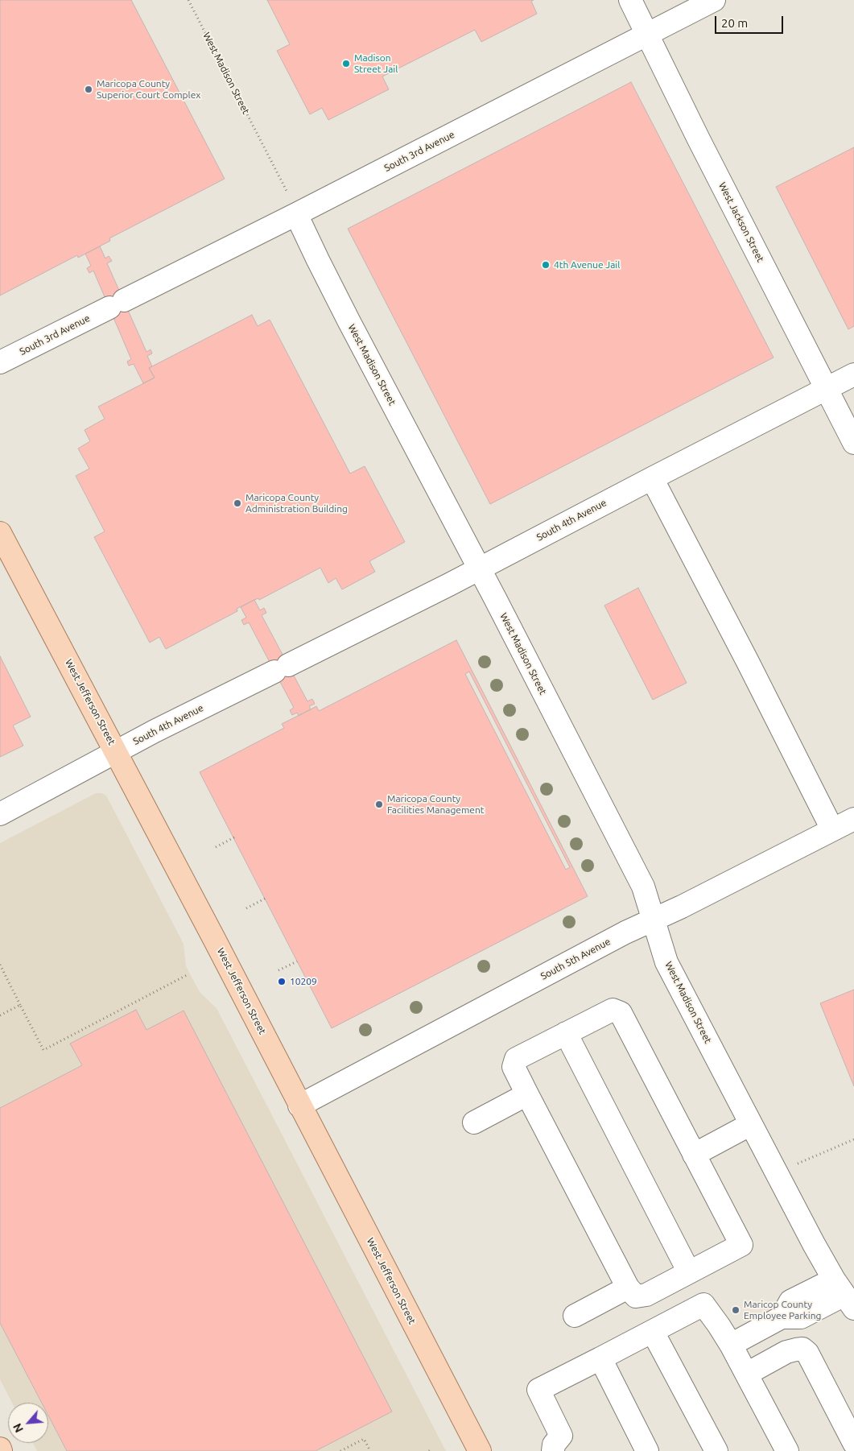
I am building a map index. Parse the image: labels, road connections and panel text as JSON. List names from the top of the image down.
{
  "streets": {
    "main road": ["West Jefferson Street"],
    "street": [
      "West Madison Street",
      "South 3rd Avenue",
      "West Jackson Street",
      "South 4th Avenue",
      "South 5th Avenue"
    ]
  },
  "crossings": [
    ["West Madison Street", "South 3rd Avenue"],
    ["West Madison Street", "South 4th Avenue"],
    ["West Madison Street", "South 5th Avenue"],
    ["South 3rd Avenue", "West Jackson Street"],
    ["West Jackson Street", "South 4th Avenue"],
    ["South 4th Avenue", "West Jefferson Street"],
    ["West Jefferson Street", "South 5th Avenue"]
  ],
  "places": [
    "Madison Street Jail",
    "Maricopa County Superior Court Complex",
    "4th Avenue Jail",
    "Maricopa County Administration Building",
    "Maricopa County Facilities Management",
    "10209",
    "Maricop County Employee Parking"
  ],
  "scale_bar": "20 m",
  "north": "bottom left"
}
